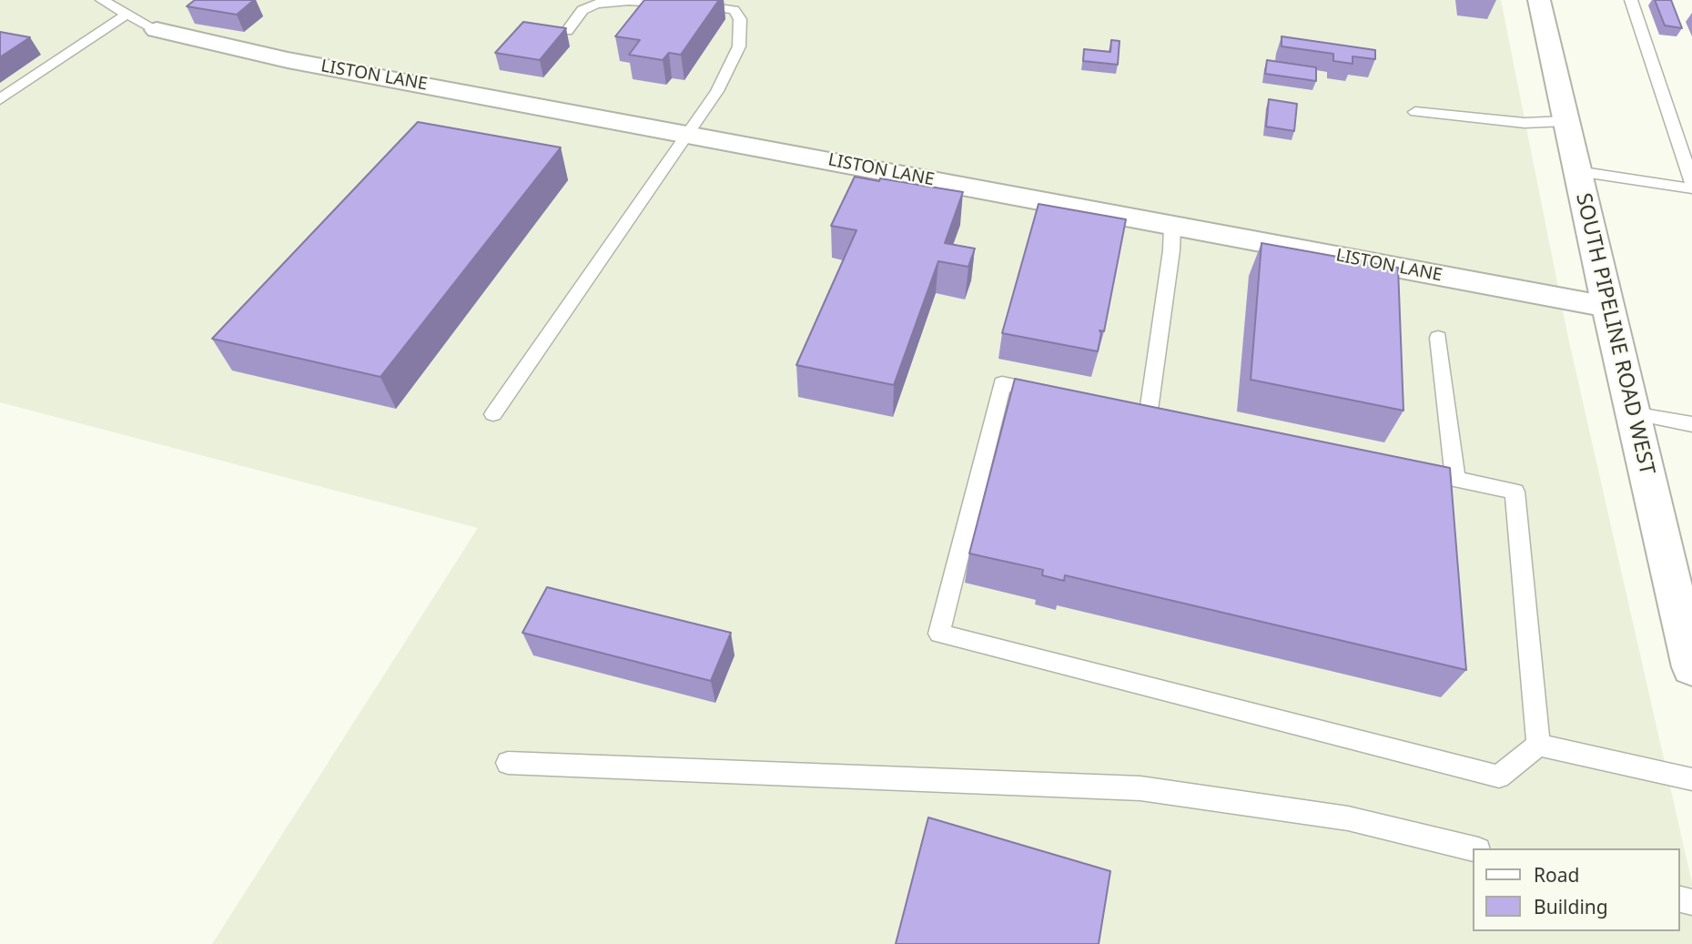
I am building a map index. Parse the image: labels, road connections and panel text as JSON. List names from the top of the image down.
{
  "streets": {
    "street": ["LISTON LANE", "SOUTH PIPELINE ROAD WEST"]
  },
  "crossings": [
    ["LISTON LANE", "SOUTH PIPELINE ROAD WEST"]
  ],
  "legend": ["Road", "Building"]
}
